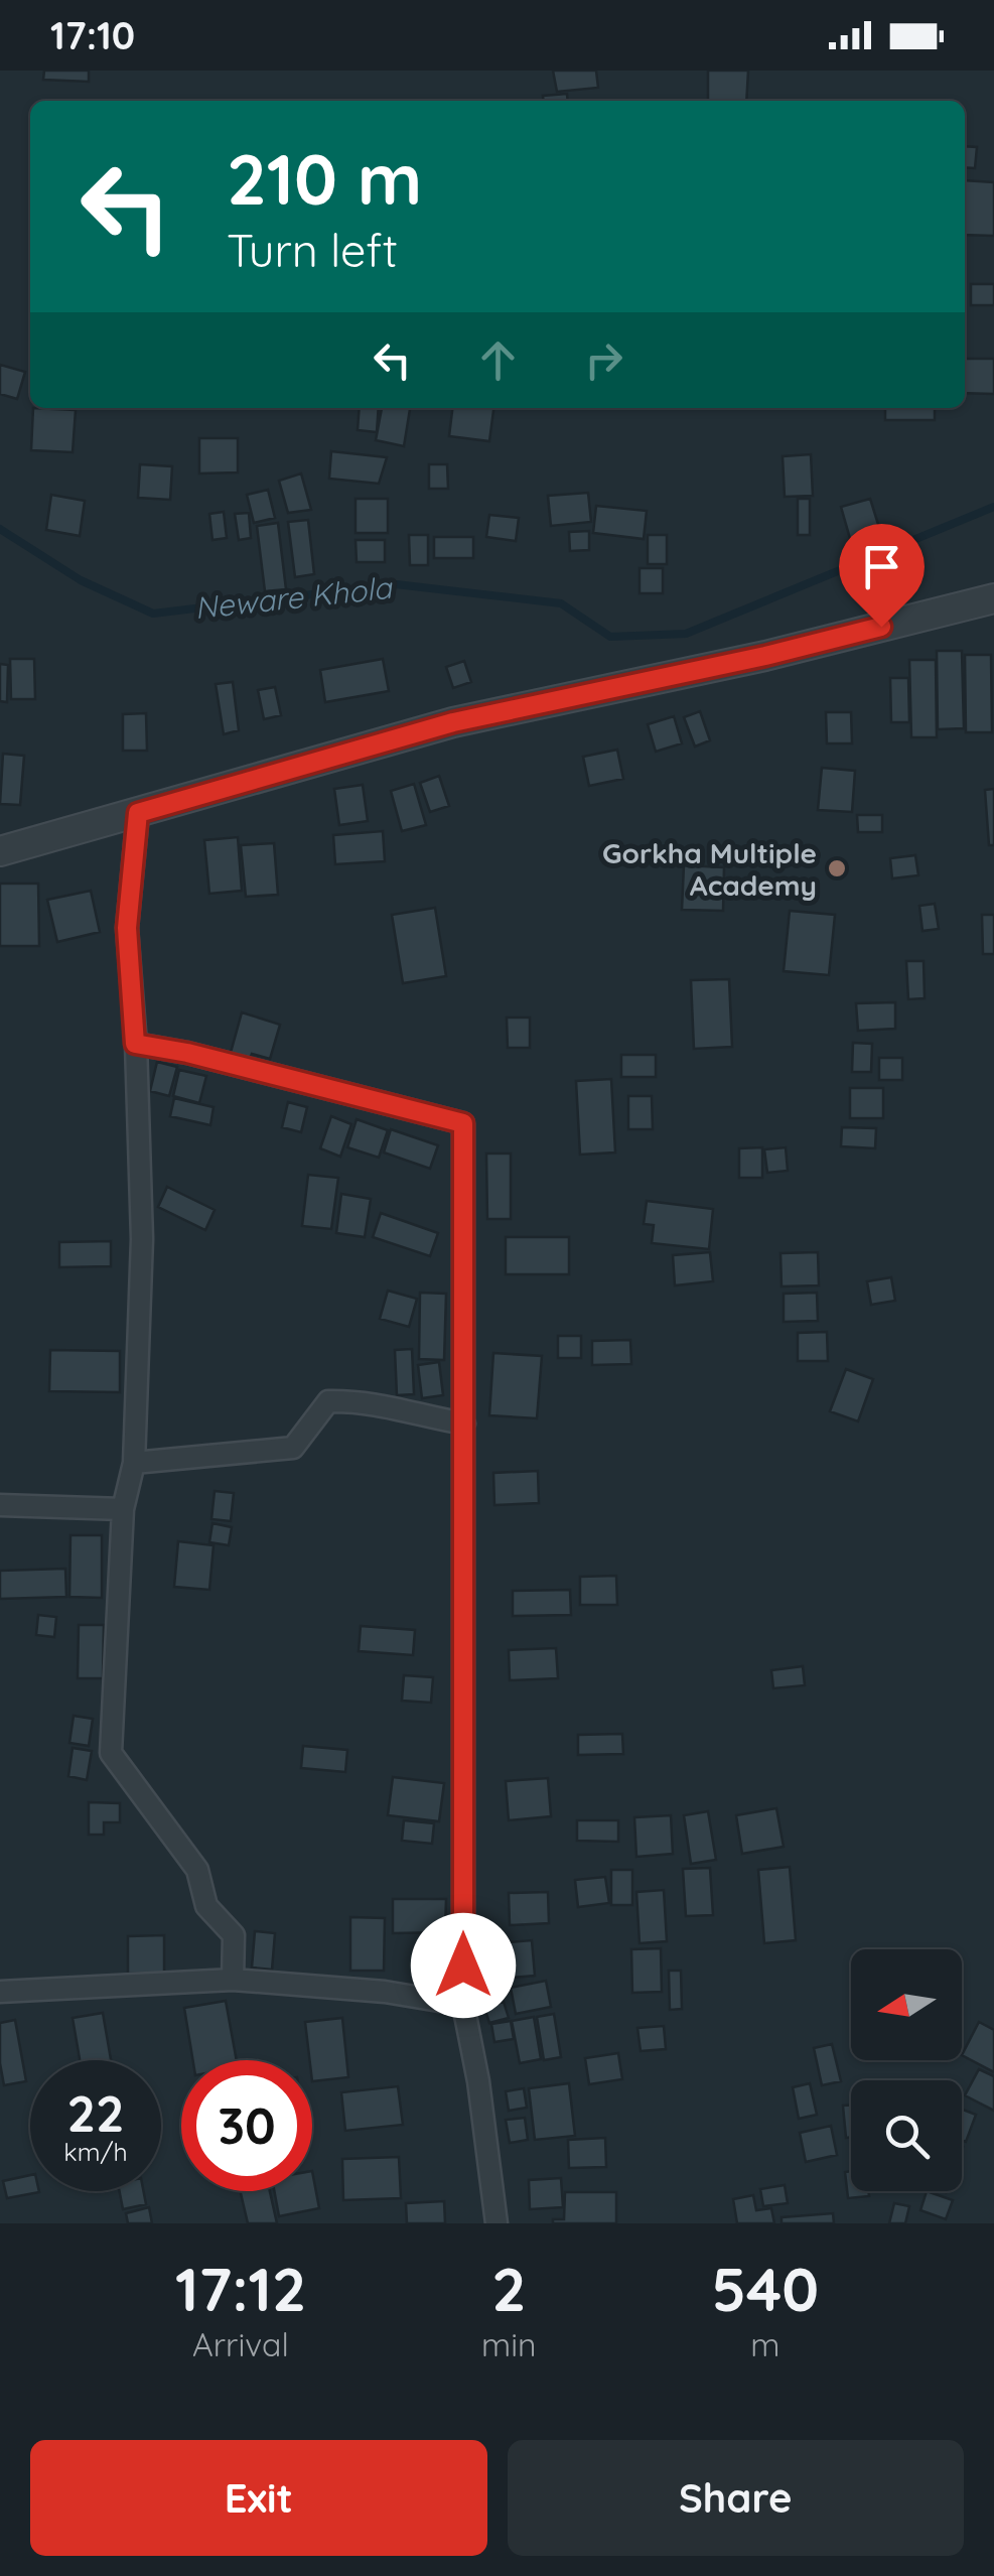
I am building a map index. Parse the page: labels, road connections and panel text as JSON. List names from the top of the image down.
{
  "water": ["Neware Khola"],
  "places": ["Gorkha Multiple Academy"],
  "north": "left",
  "page": {
    "status": "17:10",
    "turn": ["210 m", "Turn left"],
    "speed": "22 km/h",
    "limit": "30",
    "eta": [
      "17:12",
      "Arrival",
      "2",
      "min",
      "540",
      "m"
    ],
    "buttons": ["Exit", "Share"]
  }
}
